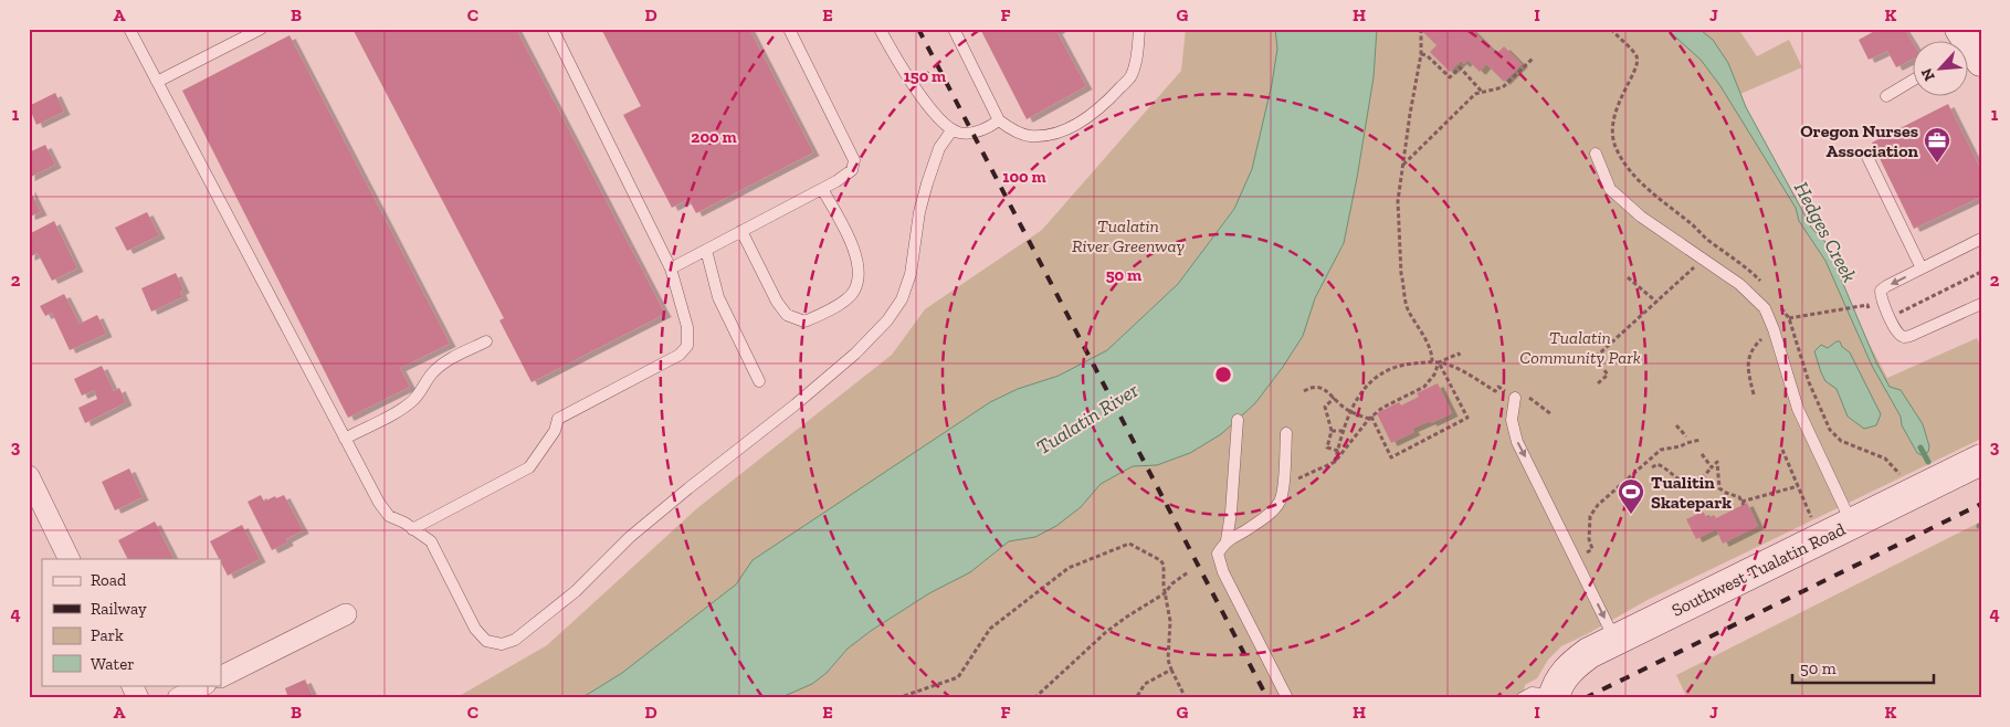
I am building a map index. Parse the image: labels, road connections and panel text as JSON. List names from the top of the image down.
{
  "streets": {
    "main road": ["Southwest Tualatin Road"]
  },
  "water": ["Hedges Creek", "Tualatin River"],
  "parks": ["Tualatin River Greenway", "Tualatin Community Park"],
  "places": {
    "office": ["Oregon Nurses Association"],
    "sports": ["Tualitin Skatepark"]
  },
  "legend": [
    "Road",
    "Railway",
    "Park",
    "Water"
  ],
  "scale_bar": "50 m",
  "north": "bottom left",
  "grid": {
    "columns": [
      "A",
      "B",
      "C",
      "D",
      "E",
      "F",
      "G",
      "H",
      "I",
      "J",
      "K"
    ],
    "rows": [
      "1",
      "2",
      "3",
      "4"
    ]
  },
  "rings": [
    "150 m",
    "200 m",
    "100 m",
    "50 m"
  ]
}
